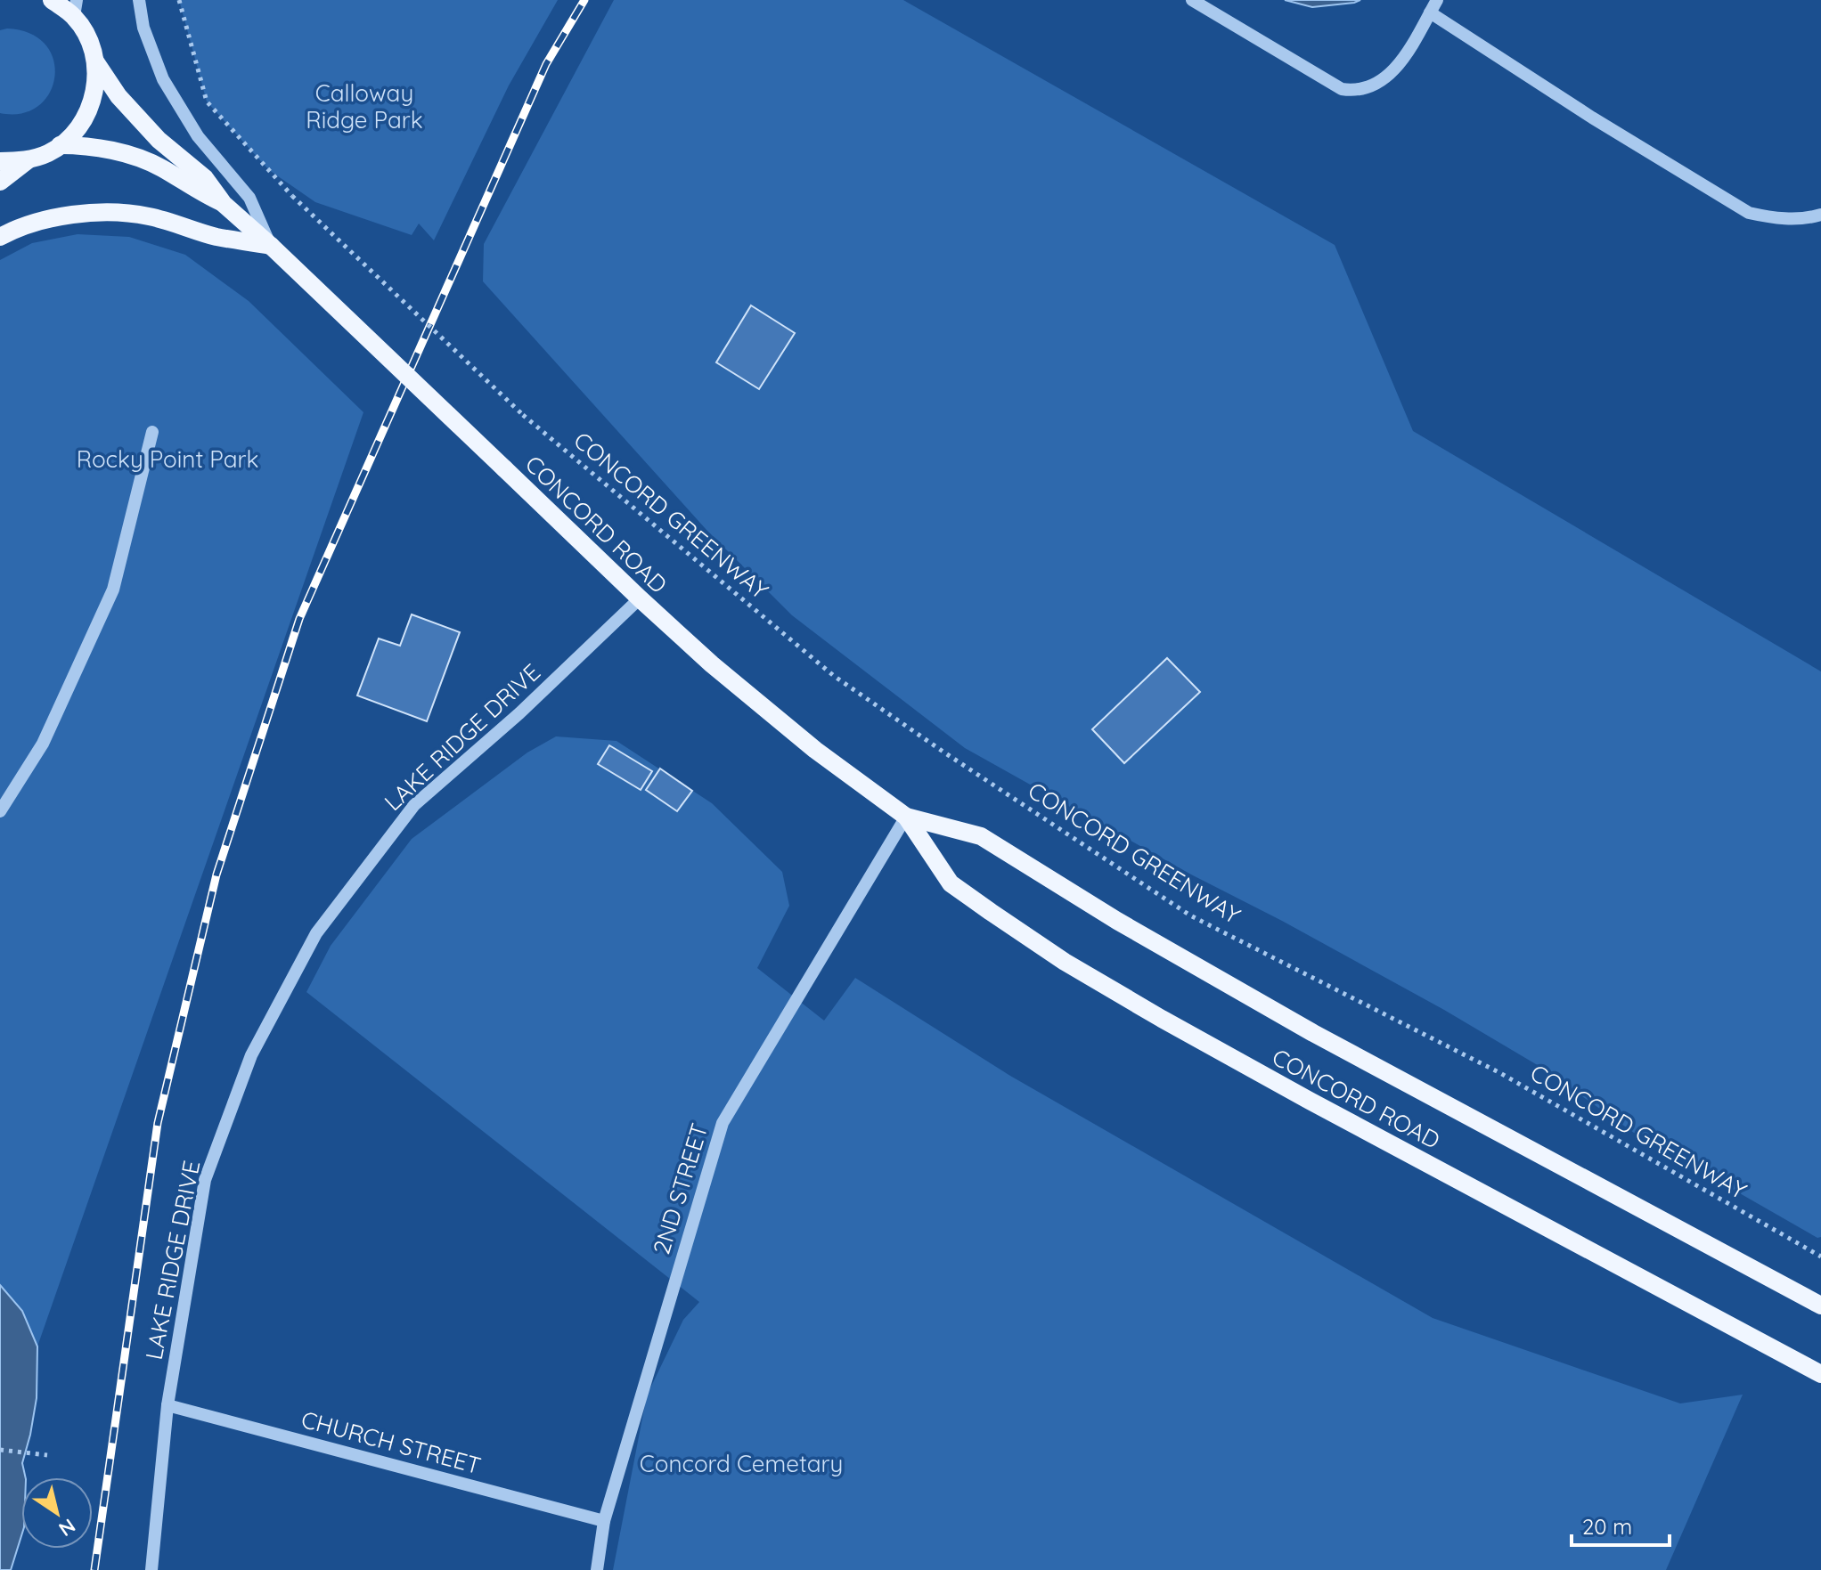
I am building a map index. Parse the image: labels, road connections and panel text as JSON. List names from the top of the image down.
{
  "streets": {
    "main road": ["CONCORD ROAD"],
    "street": ["LAKE RIDGE DRIVE", "2ND STREET", "CHURCH STREET"],
    "path": ["CONCORD GREENWAY"]
  },
  "crossings": [
    ["CONCORD ROAD", "LAKE RIDGE DRIVE"],
    ["CONCORD ROAD", "2ND STREET"],
    ["LAKE RIDGE DRIVE", "CHURCH STREET"],
    ["2ND STREET", "CHURCH STREET"]
  ],
  "parks": ["Calloway Ridge Park", "Rocky Point Park", "Concord Cemetary"],
  "scale_bar": "20 m",
  "north": "bottom right"
}
